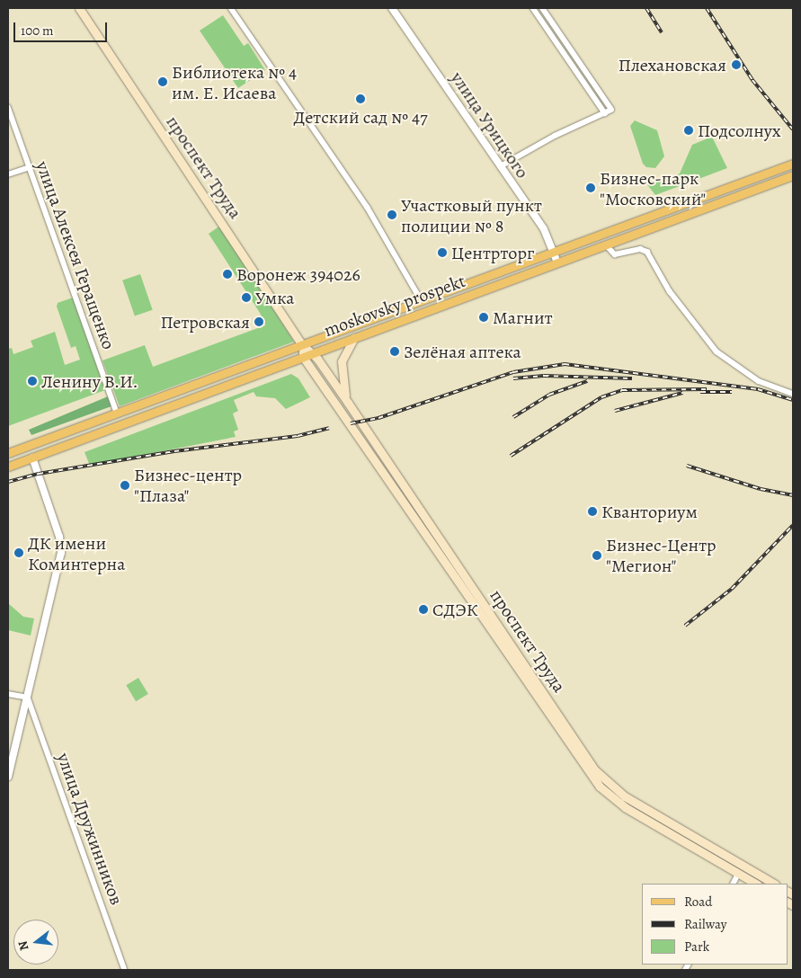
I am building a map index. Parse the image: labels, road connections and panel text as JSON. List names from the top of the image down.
{
  "streets": {
    "main road": ["проспект Труда", "moskovsky prospekt"],
    "street": ["улица Урицкого", "улица Алексея Геращенко", "улица Дружинников"]
  },
  "crossings": [
    ["улица Урицкого", "moskovsky prospekt"],
    ["проспект Труда", "moskovsky prospekt"],
    ["улица Алексея Геращенко", "moskovsky prospekt"]
  ],
  "places": [
    "Плехановская",
    "Библиотека № 4 им. Е. Исаева",
    "Детский сад № 47",
    "Подсолнух",
    "Бизнес-парк \"Московский\"",
    "Участковый пункт полиции № 8",
    "Центрторг",
    "Воронеж 394026",
    "Умка",
    "Магнит",
    "Петровская",
    "Зелёная аптека",
    "Ленину В.И.",
    "Бизнес-центр \"Плаза\"",
    "Кванториум",
    "ДК имени Коминтерна",
    "Бизнес-Центр \"Мегион\"",
    "СДЭК"
  ],
  "legend": ["Road", "Railway", "Park"],
  "scale_bar": "100 m",
  "north": "left"
}
